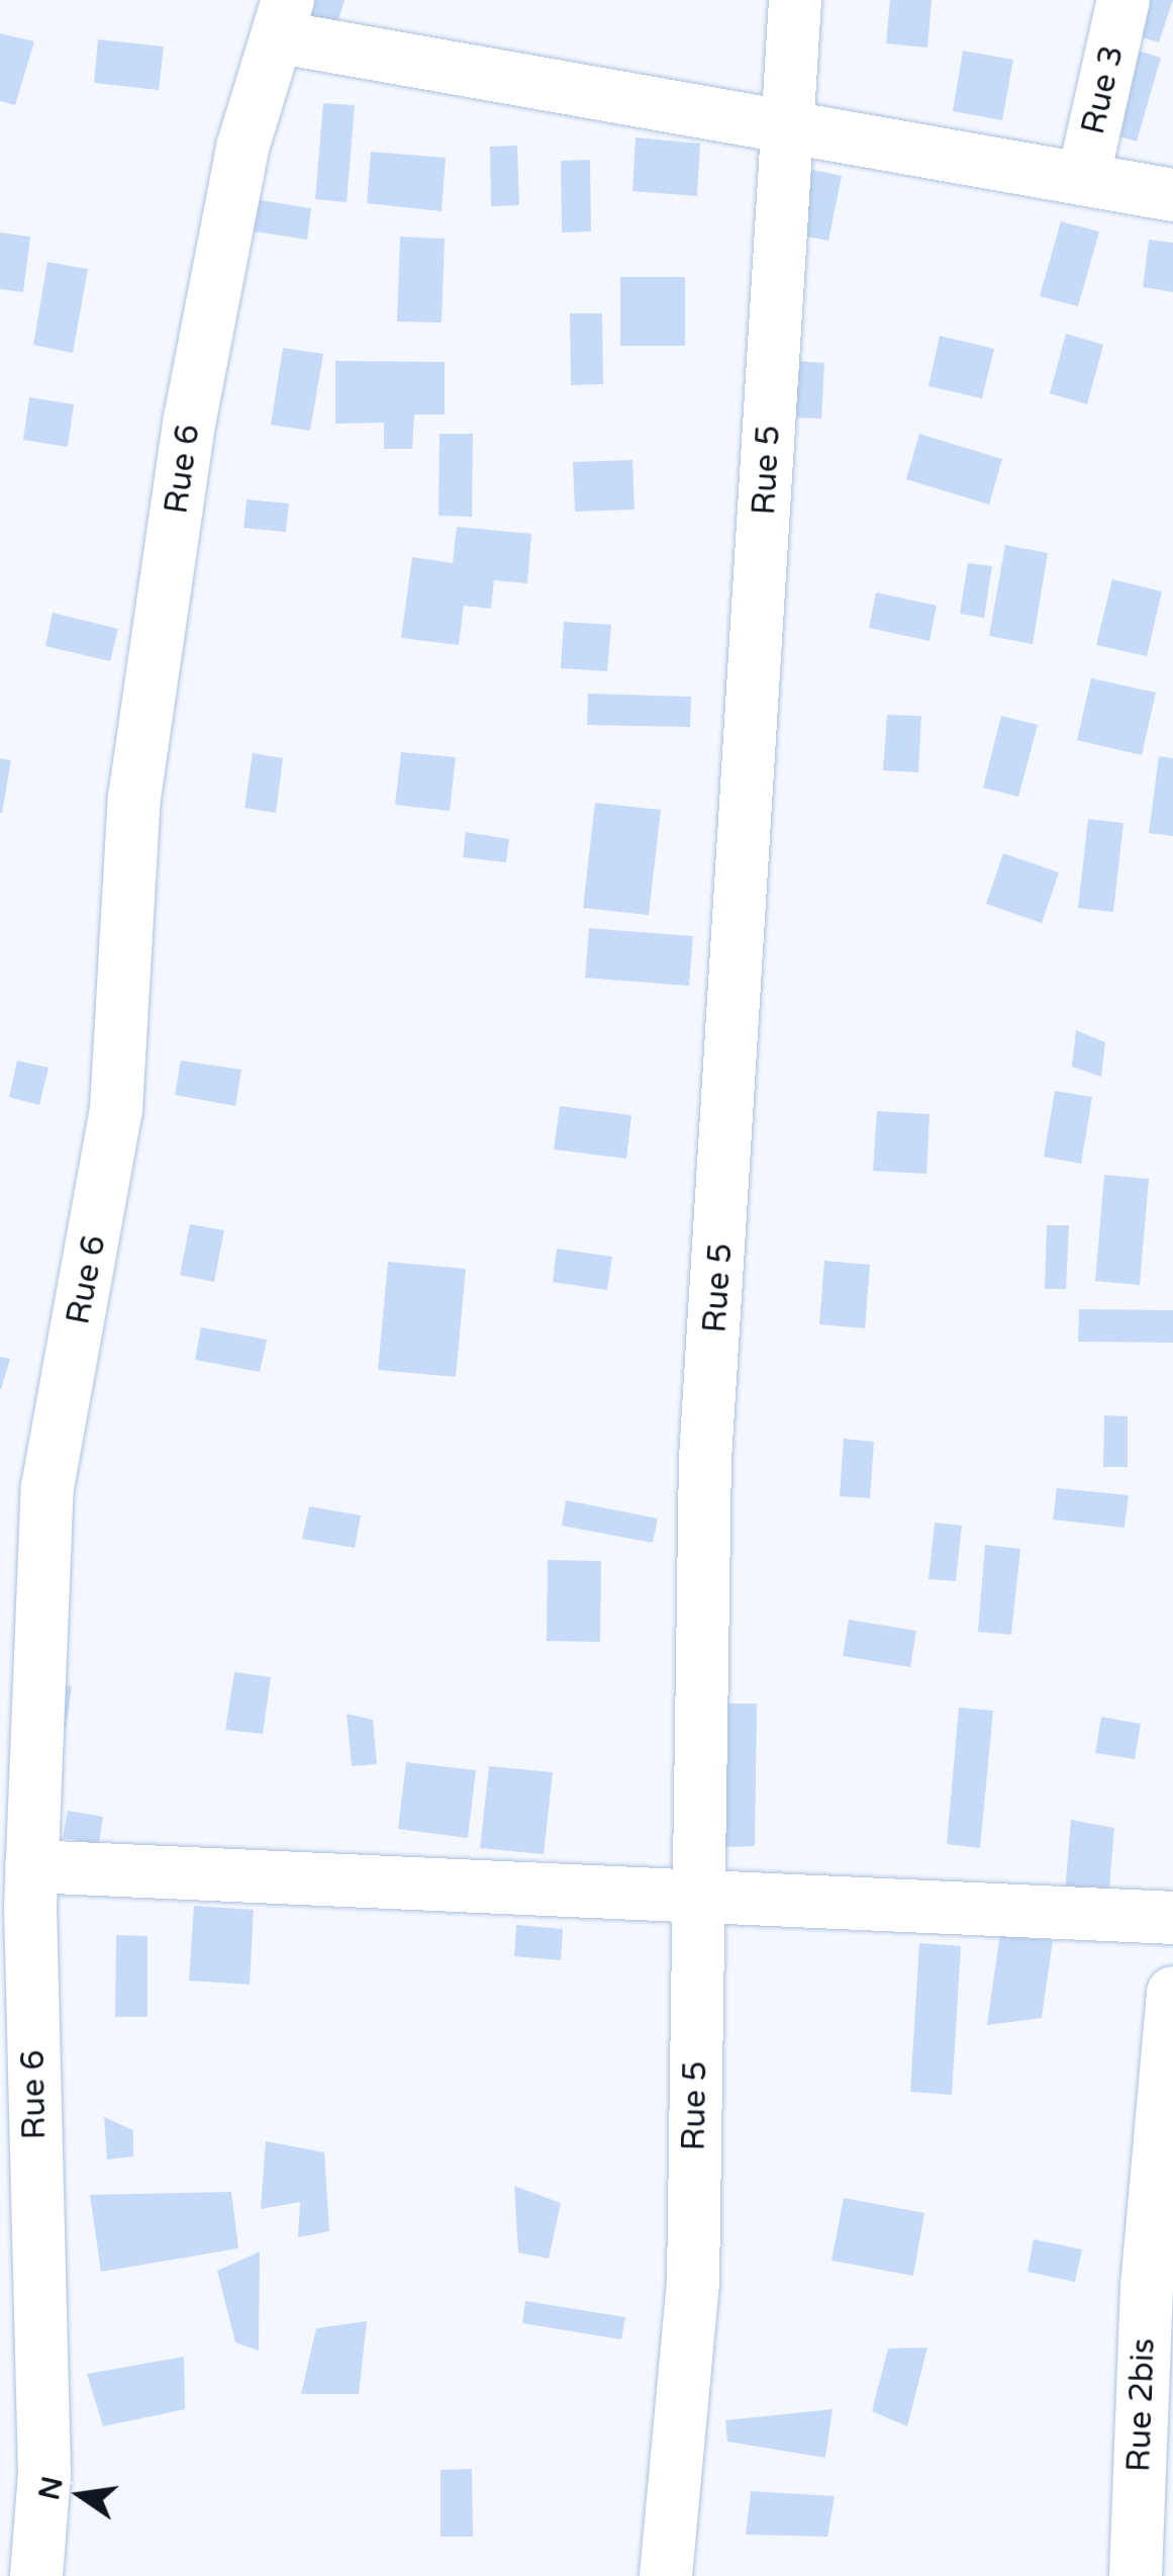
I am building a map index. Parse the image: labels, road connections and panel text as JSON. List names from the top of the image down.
{
  "streets": {
    "street": [
      "Rue 3",
      "Rue 6",
      "Rue 5",
      "Rue 2bis"
    ]
  },
  "north": "left"
}
